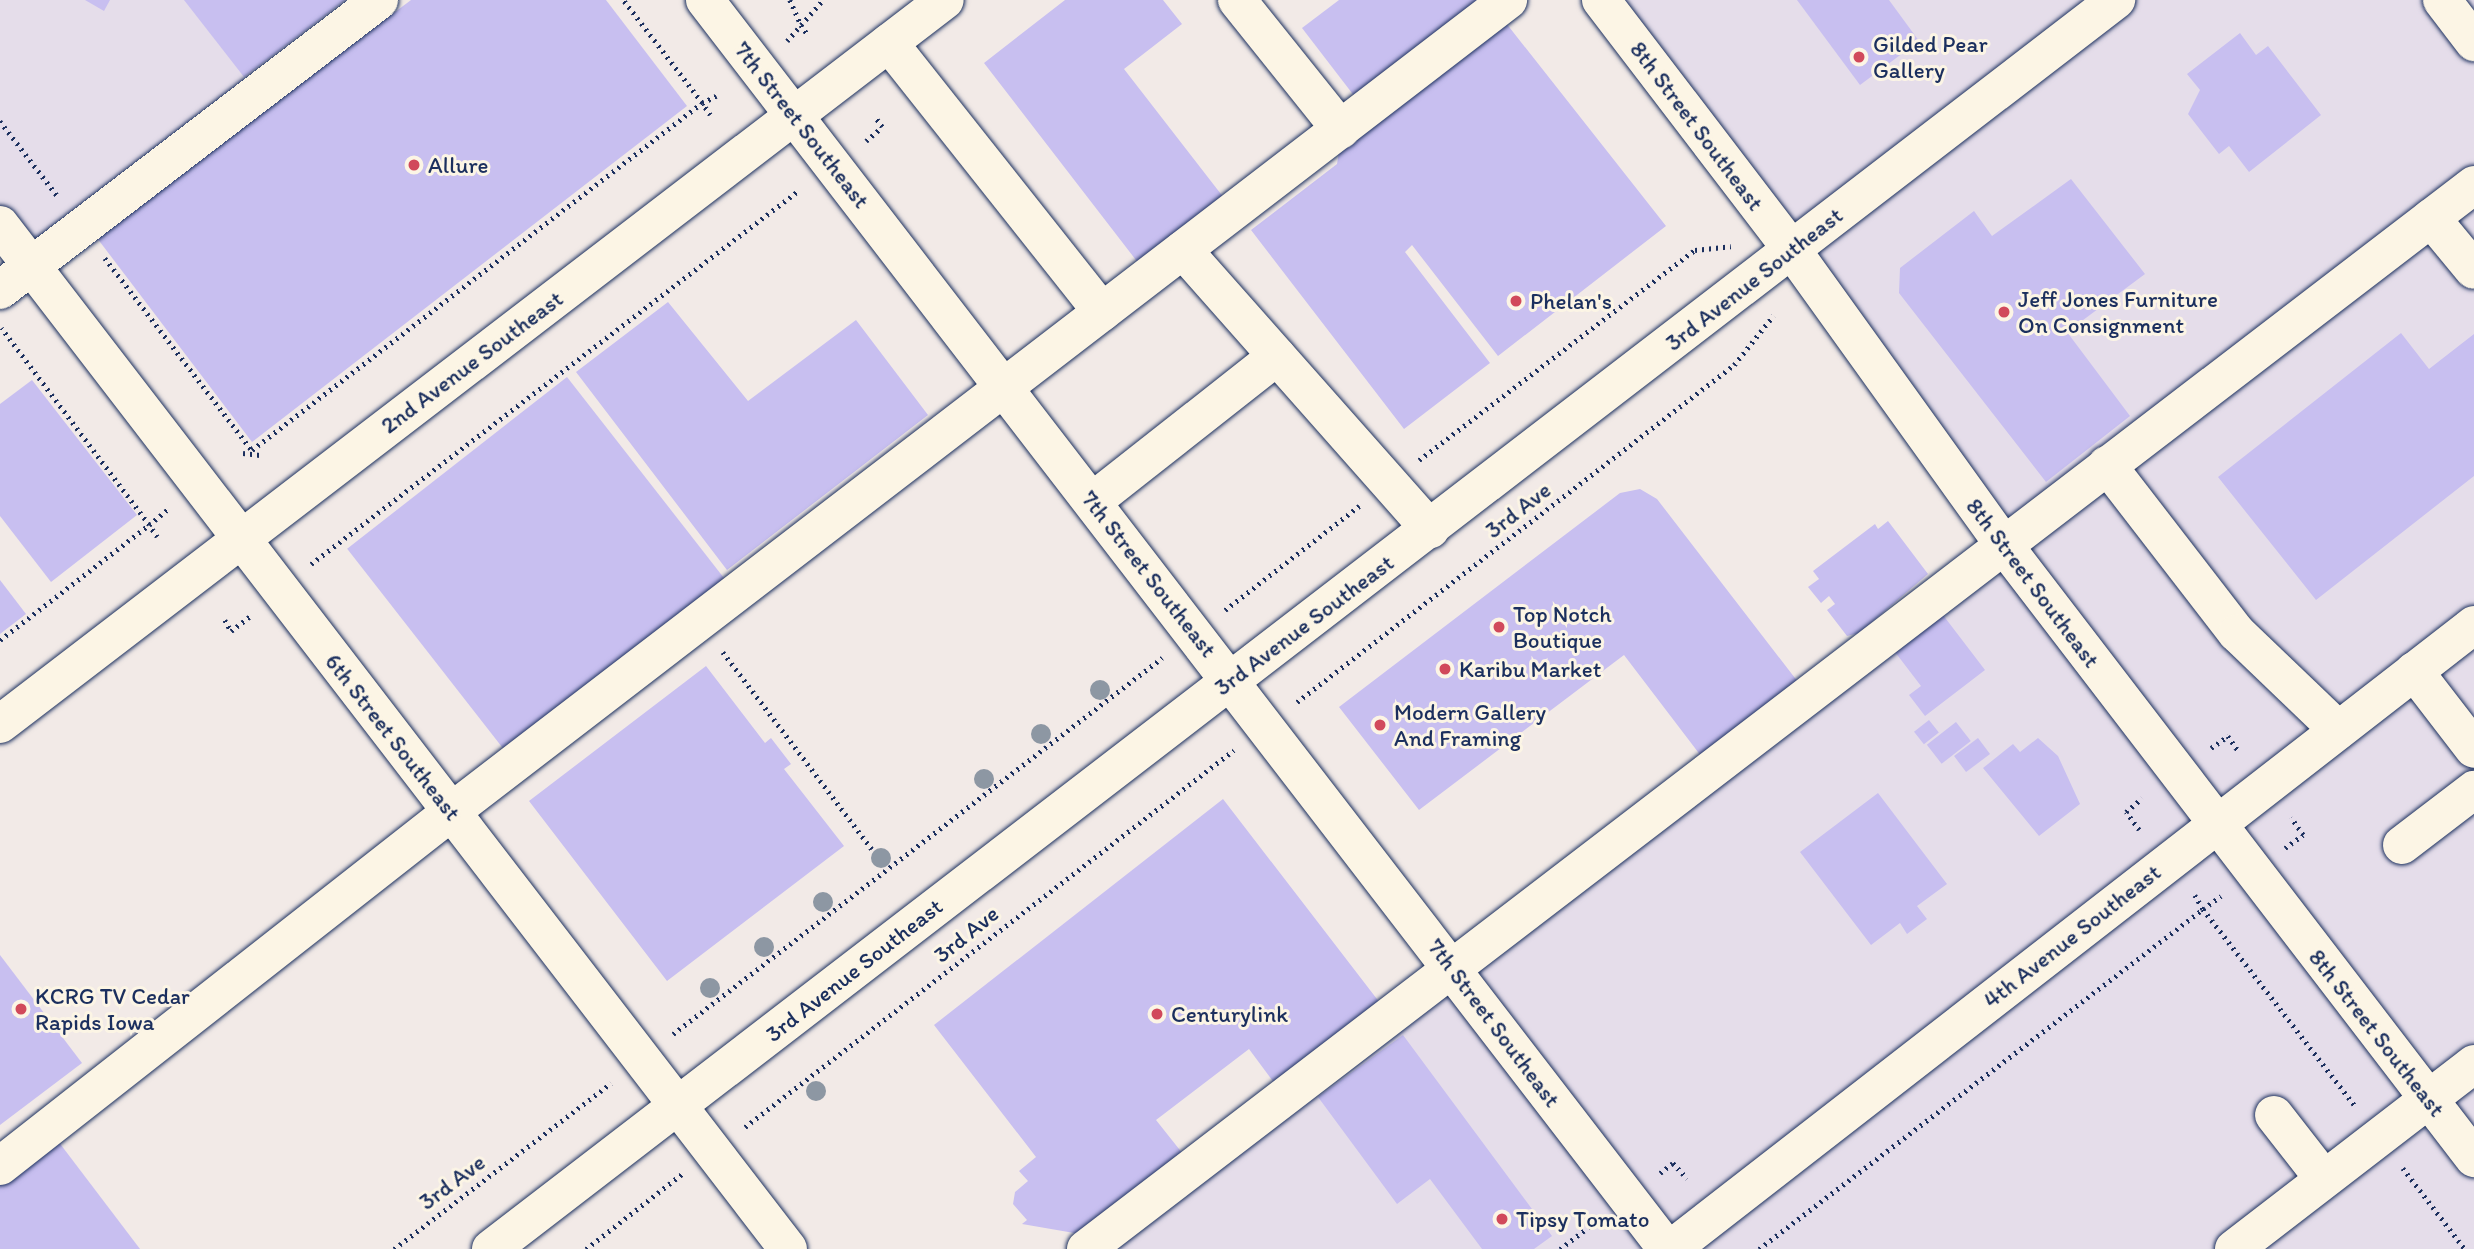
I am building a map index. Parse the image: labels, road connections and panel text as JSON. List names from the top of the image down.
{
  "streets": {
    "main road": [
      "7th Street Southeast",
      "8th Street Southeast",
      "3rd Avenue Southeast",
      "2nd Avenue Southeast",
      "6th Street Southeast",
      "4th Avenue Southeast"
    ],
    "path": ["3rd Ave"]
  },
  "crossings": [
    ["7th Street Southeast", "3rd Avenue Southeast"],
    ["7th Street Southeast", "2nd Avenue Southeast"],
    ["7th Street Southeast", "4th Avenue Southeast"],
    ["8th Street Southeast", "3rd Avenue Southeast"],
    ["8th Street Southeast", "4th Avenue Southeast"],
    ["3rd Avenue Southeast", "6th Street Southeast"],
    ["2nd Avenue Southeast", "6th Street Southeast"]
  ],
  "places": [
    "Gilded Pear Gallery",
    "Allure",
    "Phelan's",
    "Jeff Jones Furniture On Consignment",
    "Top Notch Boutique",
    "Karibu Market",
    "Modern Gallery And Framing",
    "KCRG TV Cedar Rapids Iowa",
    "Centurylink",
    "Tipsy Tomato"
  ]
}
